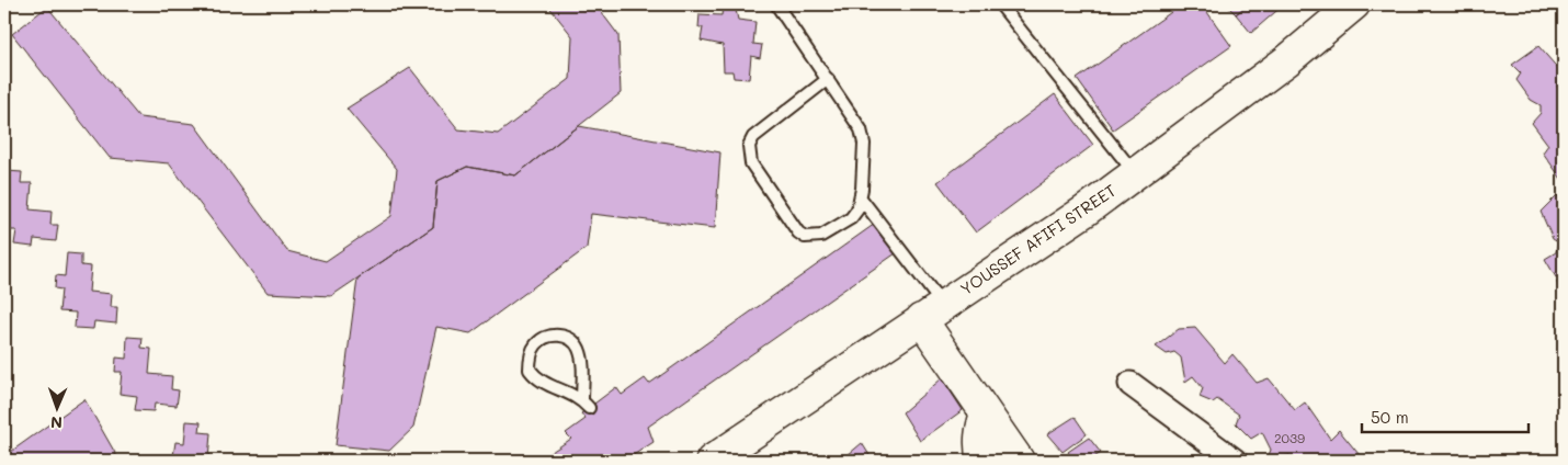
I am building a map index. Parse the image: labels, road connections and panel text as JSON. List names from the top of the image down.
{
  "streets": {
    "street": ["YOUSSEF AFIFI STREET"]
  },
  "house_numbers": ["2039"],
  "scale_bar": "50 m",
  "north": "bottom"
}
